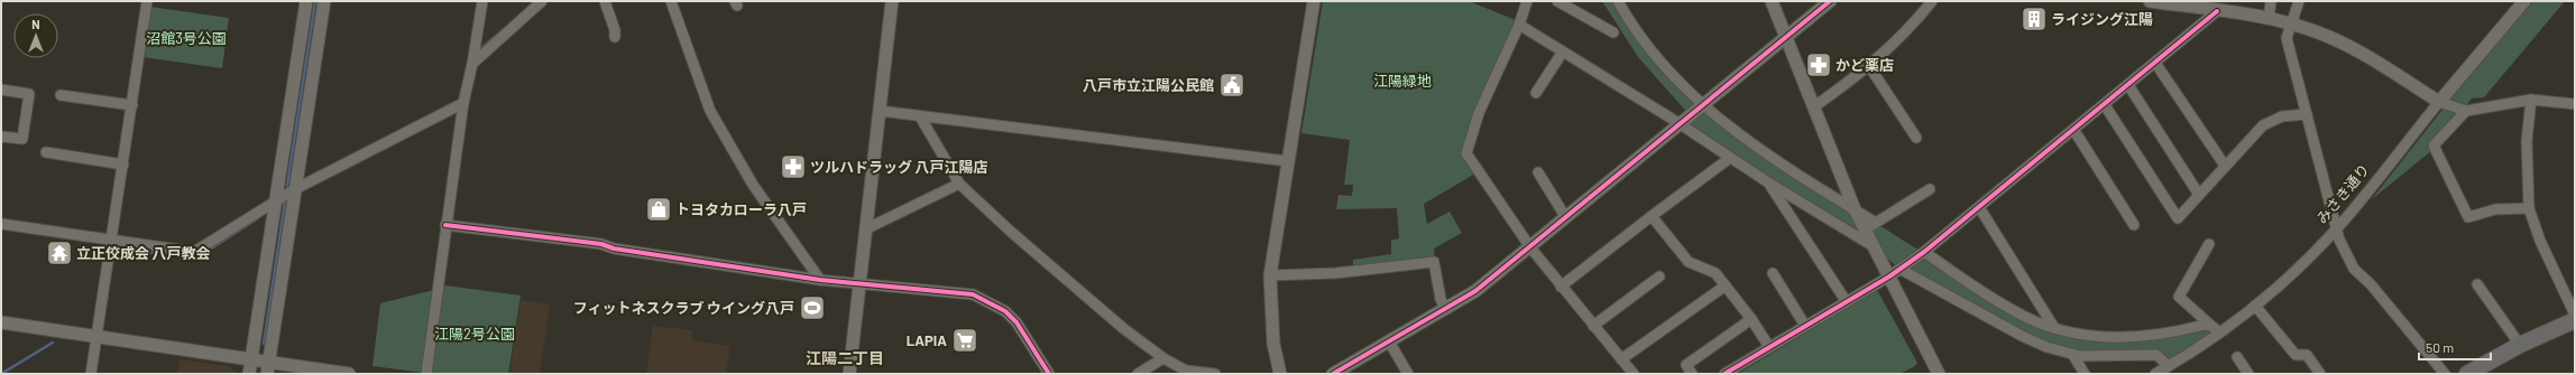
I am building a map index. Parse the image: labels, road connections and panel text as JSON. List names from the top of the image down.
{
  "streets": {
    "street": ["みさき通り"]
  },
  "districts": ["江陽二丁目"],
  "parks": ["沼館3号公園", "江陽緑地", "江陽2号公園"],
  "places": {
    "building": ["ライジング江陽"],
    "pharmacy": ["かど薬店", "ツルハドラッグ 八戸江陽店"],
    "public building": ["八戸市立江陽公民館"],
    "shop": ["トヨタカローラ八戸"],
    "temple": ["立正佼成会 八戸教会"],
    "sports": ["フィットネスクラブ ウイング八戸"],
    "supermarket": ["LAPIA"]
  },
  "scale_bar": "50 m",
  "north": "top"
}
